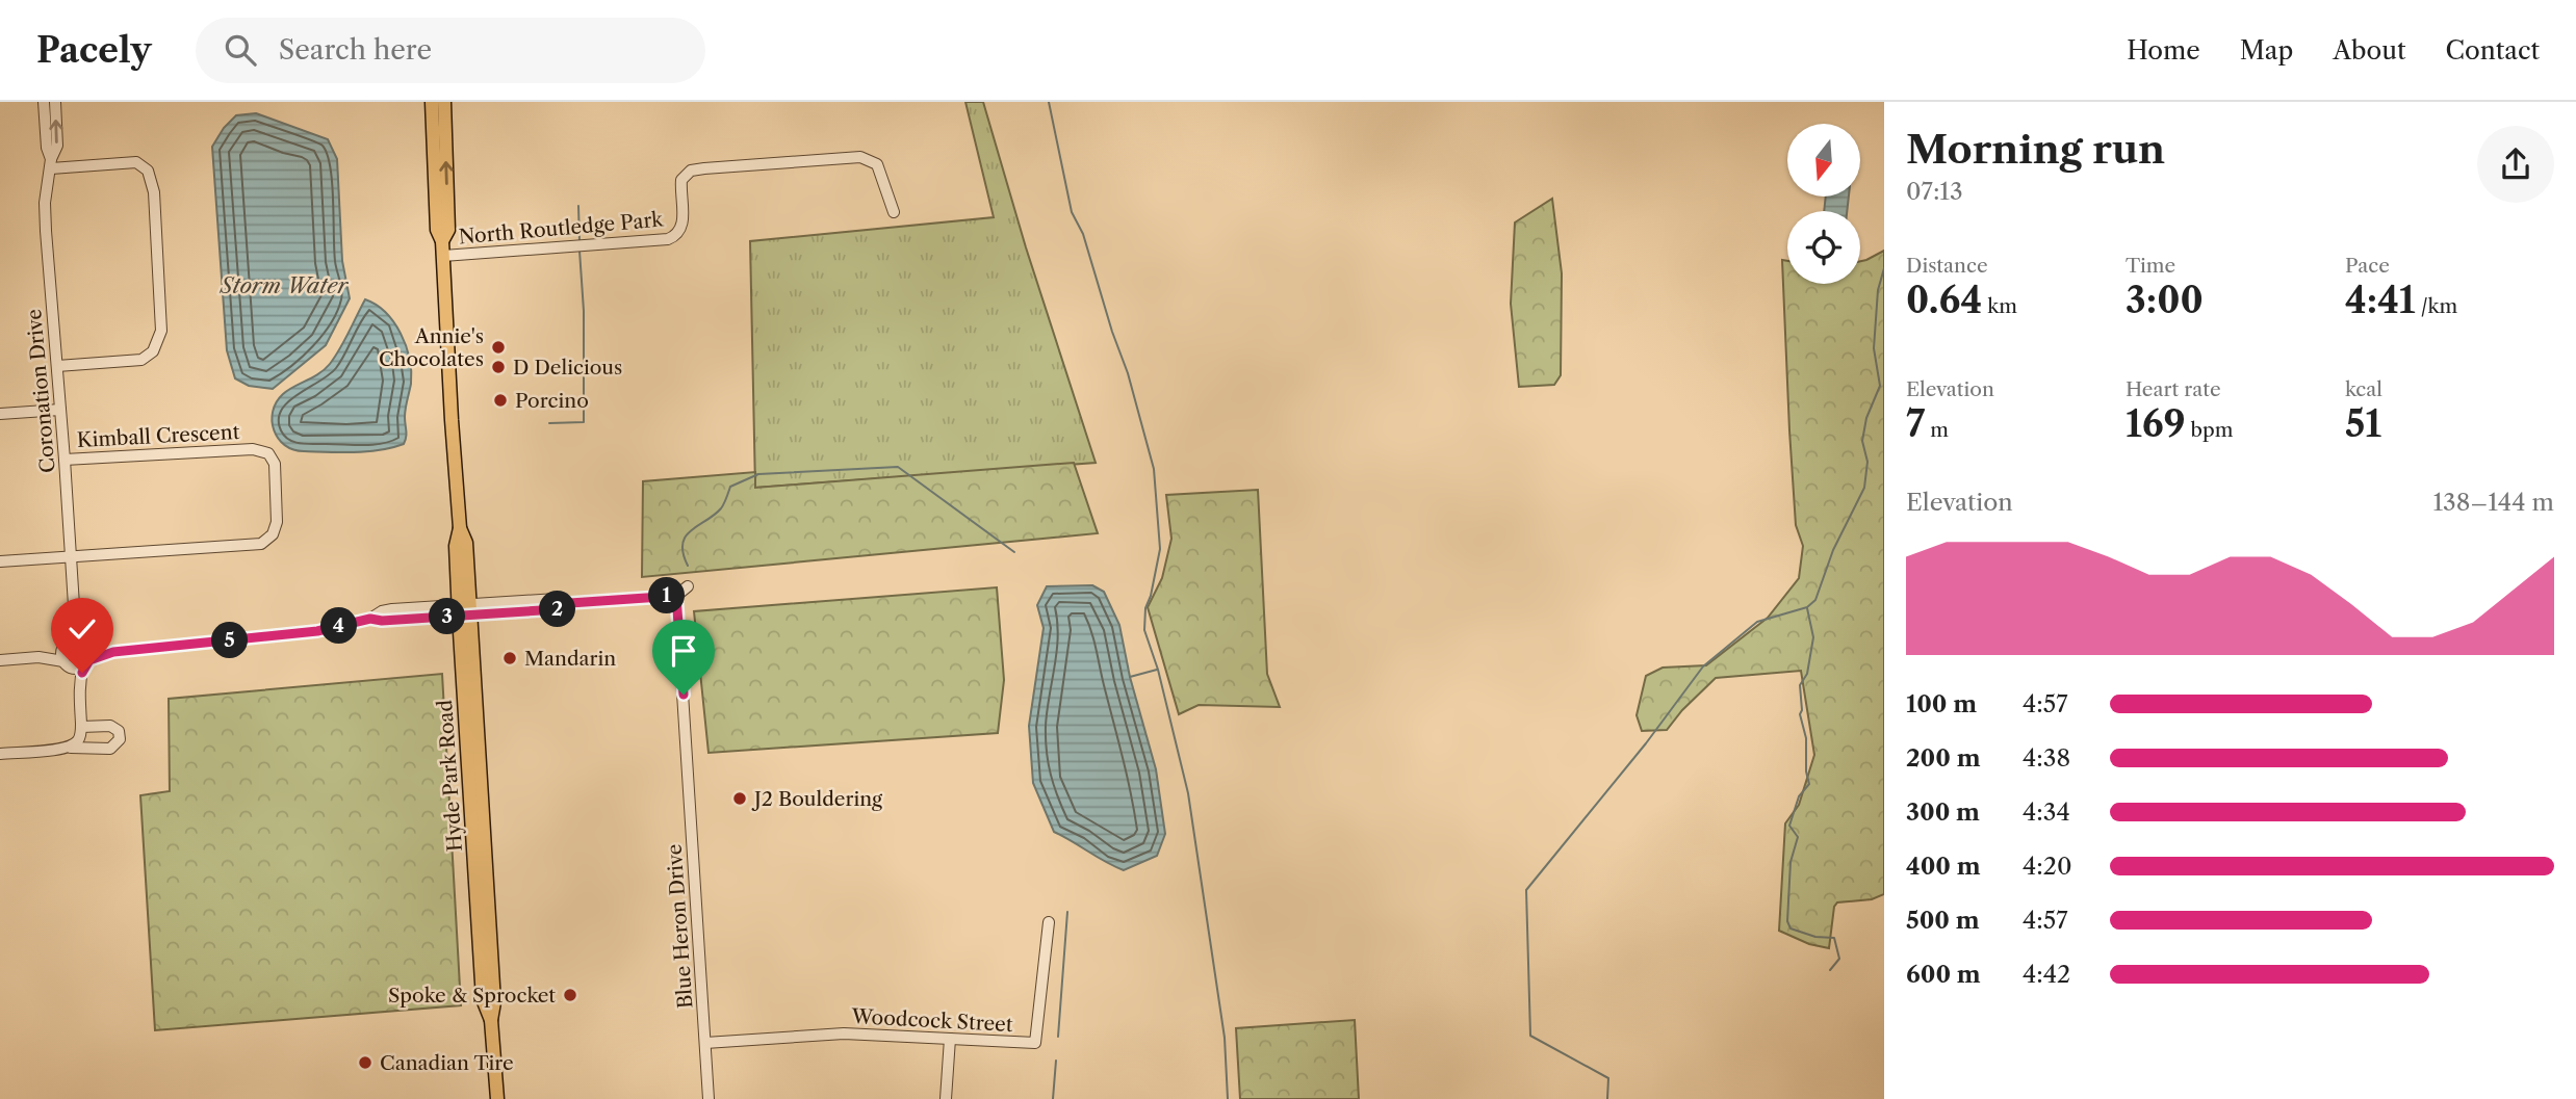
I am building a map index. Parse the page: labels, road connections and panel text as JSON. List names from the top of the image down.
{
  "streets": {
    "main road": ["Hyde Park Road"],
    "street": [
      "North Routledge Park",
      "Coronation Drive",
      "Kimball Crescent",
      "Blue Heron Drive",
      "Woodcock Street"
    ]
  },
  "crossings": [
    ["North Routledge Park", "Hyde Park Road"],
    ["Coronation Drive", "Kimball Crescent"],
    ["Blue Heron Drive", "Woodcock Street"]
  ],
  "water": ["Storm Water"],
  "places": [
    "Annie's Chocolates",
    "D Delicious",
    "Porcino",
    "Mandarin",
    "J2 Bouldering",
    "Spoke & Sprocket",
    "Canadian Tire"
  ],
  "north": "bottom",
  "page": {
    "header": "Pacely",
    "search": "Search here",
    "nav": [
      "Home",
      "Map",
      "About",
      "Contact"
    ],
    "heading": ["Morning run", "07:13"],
    "stats": [
      ["Distance", "0.64 km"],
      ["Time", "3:00"],
      ["Pace", "4:41 /km"],
      ["Elevation", "7 m"],
      ["Heart rate", "169 bpm"],
      ["kcal", "51"]
    ],
    "chart": ["Elevation", "138–144 m"],
    "pins": [
      "1",
      "2",
      "3",
      "4",
      "5"
    ],
    "list": [
      {
        "name": "100 m",
        "note": "4:57"
      },
      {
        "name": "200 m",
        "note": "4:38"
      },
      {
        "name": "300 m",
        "note": "4:34"
      },
      {
        "name": "400 m",
        "note": "4:20"
      },
      {
        "name": "500 m",
        "note": "4:57"
      },
      {
        "name": "600 m",
        "note": "4:42"
      }
    ]
  }
}
